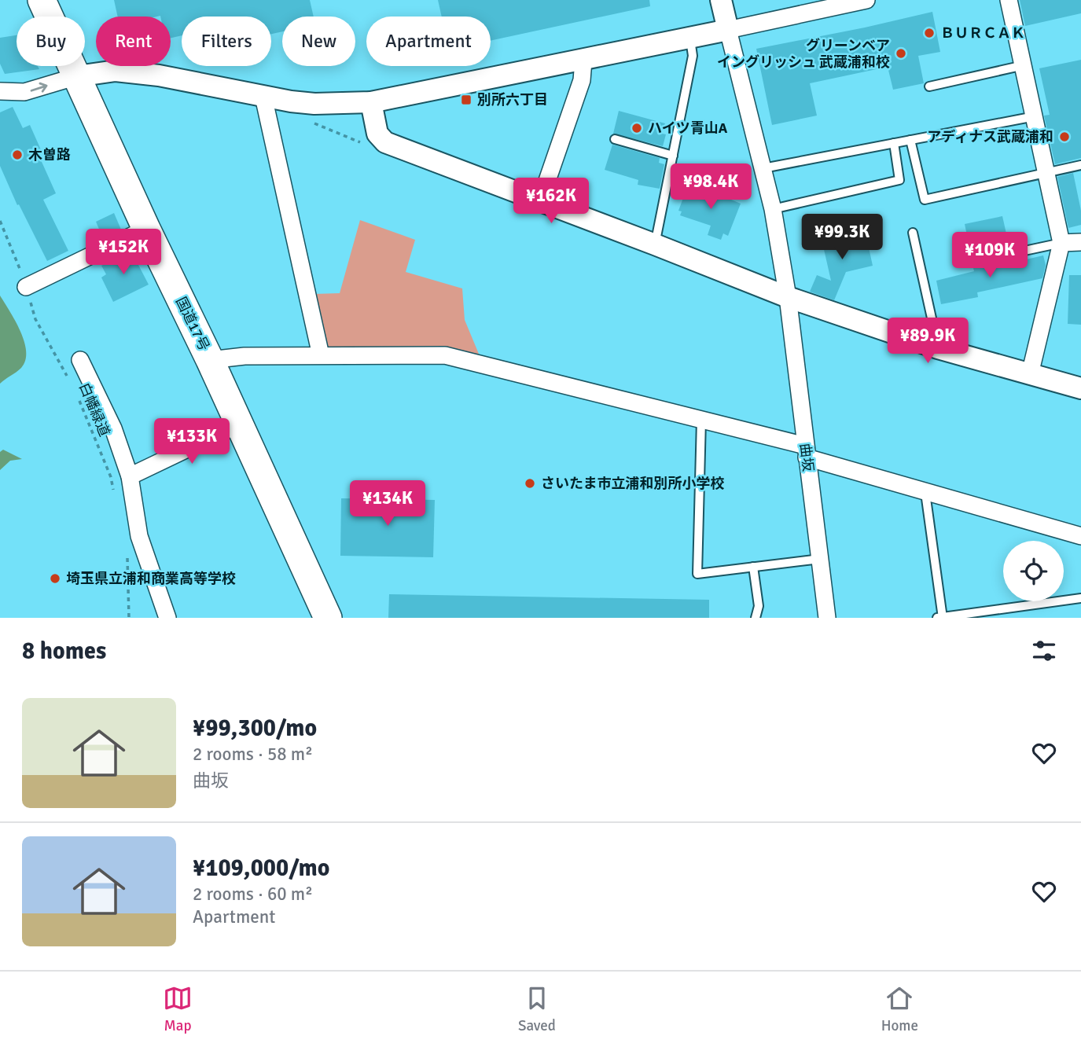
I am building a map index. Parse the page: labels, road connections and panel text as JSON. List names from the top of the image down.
{
  "streets": {
    "highway": ["国道17号"],
    "street": ["曲坂"],
    "path": ["白幡緑道"]
  },
  "places": {
    "other": [
      "ＢＵＲＣＡＫ",
      "グリーンベア イングリッシュ 武蔵浦和校",
      "ハイツ青山A",
      "アディナス武蔵浦和",
      "木曽路",
      "さいたま市立浦和別所小学校",
      "埼玉県立浦和商業高等学校"
    ],
    "transit": ["別所六丁目"]
  },
  "page": {
    "chip": [
      "Buy",
      "Rent",
      "Filters",
      "New",
      "Apartment"
    ],
    "price": [
      "¥98.4K",
      "¥162K",
      "¥99.3K",
      "¥152K",
      "¥109K",
      "¥89.9K",
      "¥133K",
      "¥134K"
    ],
    "heading": "8 homes",
    "list": [
      {
        "name": "¥99,300/mo",
        "note": "2 rooms · 58 m² · 曲坂"
      },
      {
        "name": "¥109,000/mo",
        "note": "2 rooms · 60 m² · Apartment"
      }
    ],
    "tabs": ["Map", "Saved", "Home"]
  }
}
